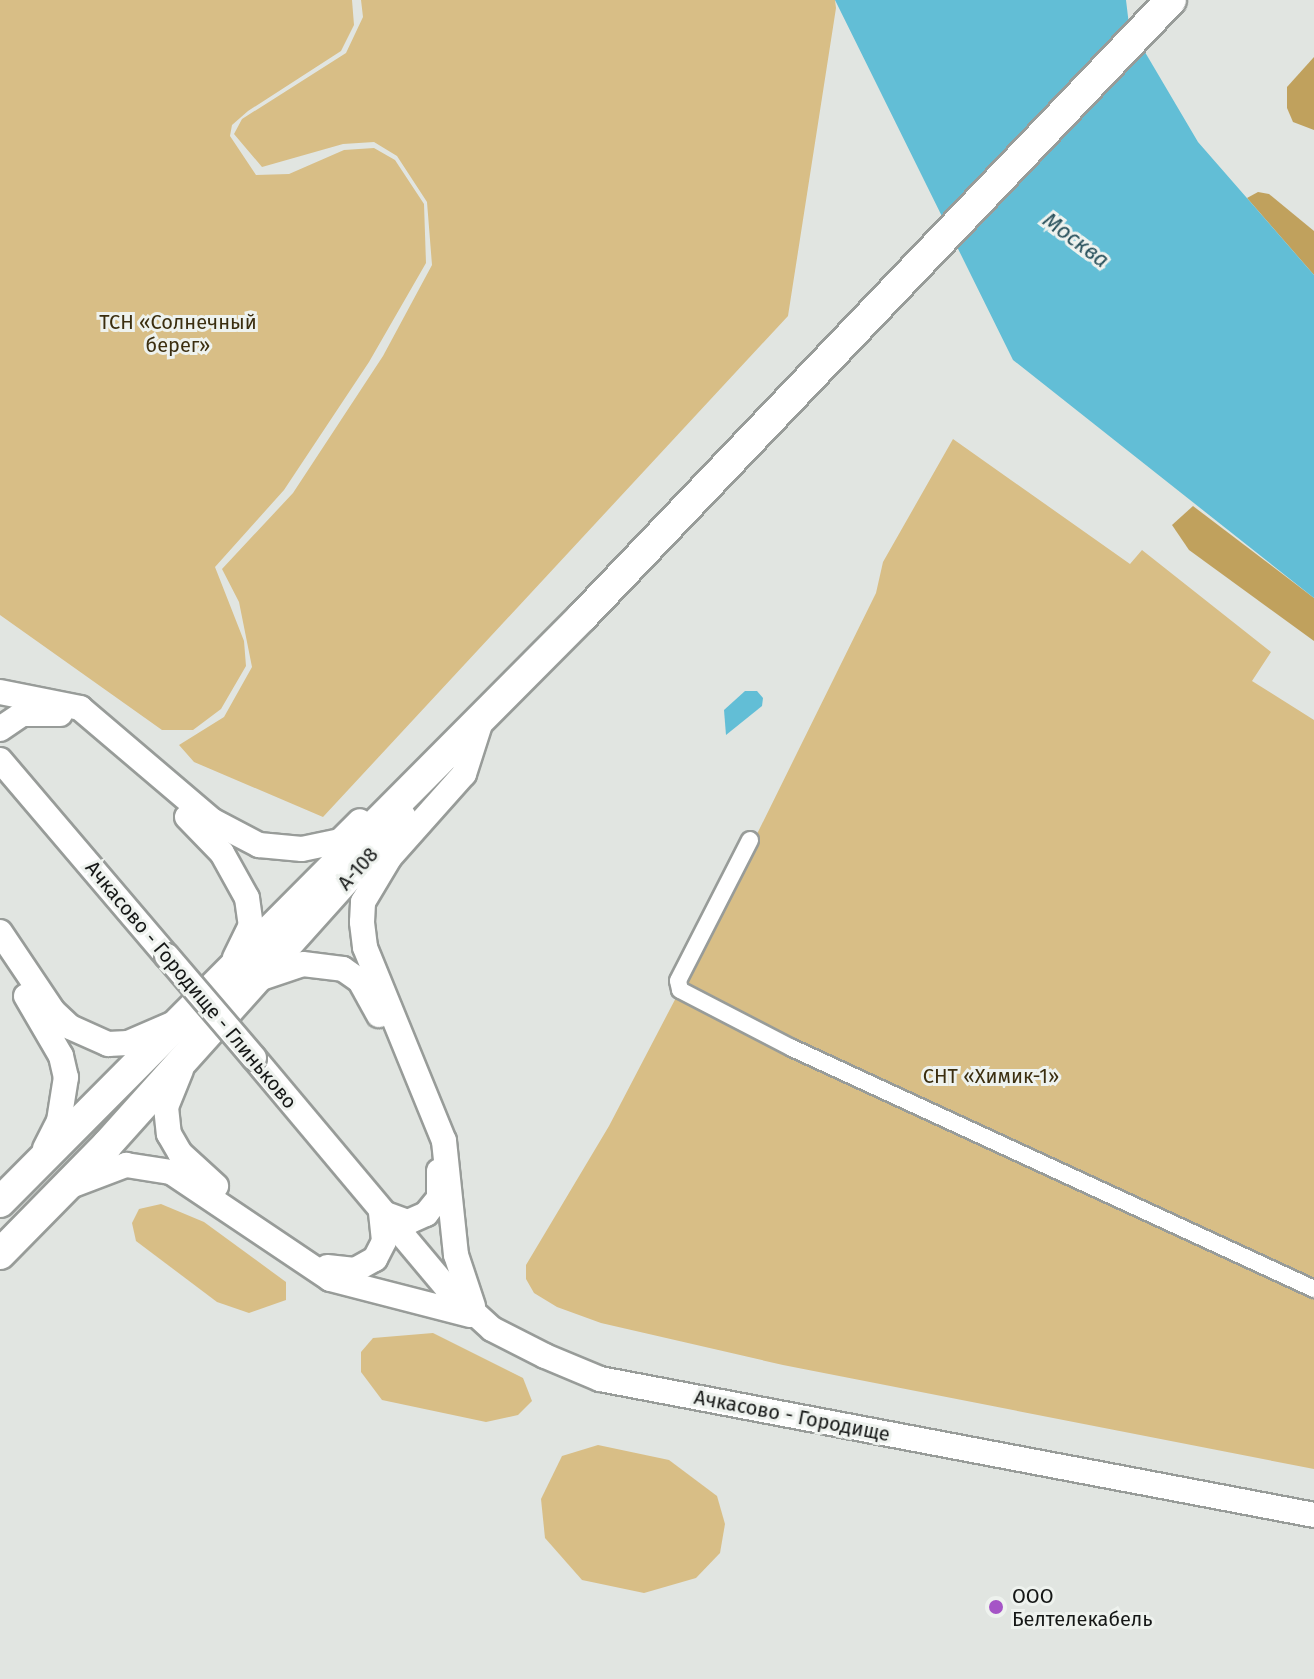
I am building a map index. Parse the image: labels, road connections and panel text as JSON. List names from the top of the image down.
{
  "streets": {
    "highway": ["А-108"],
    "street": ["Ачкасово - Городище - Глиньково", "Ачкасово - Городище"]
  },
  "crossings": [
    ["Ачкасово - Городище - Глиньково", "Ачкасово - Городище"]
  ],
  "water": ["Москва"],
  "parks": ["ТСН «Солнечный берег»", "СНТ «Химик-1»"],
  "places": ["ООО Белтелекабель"]
}
